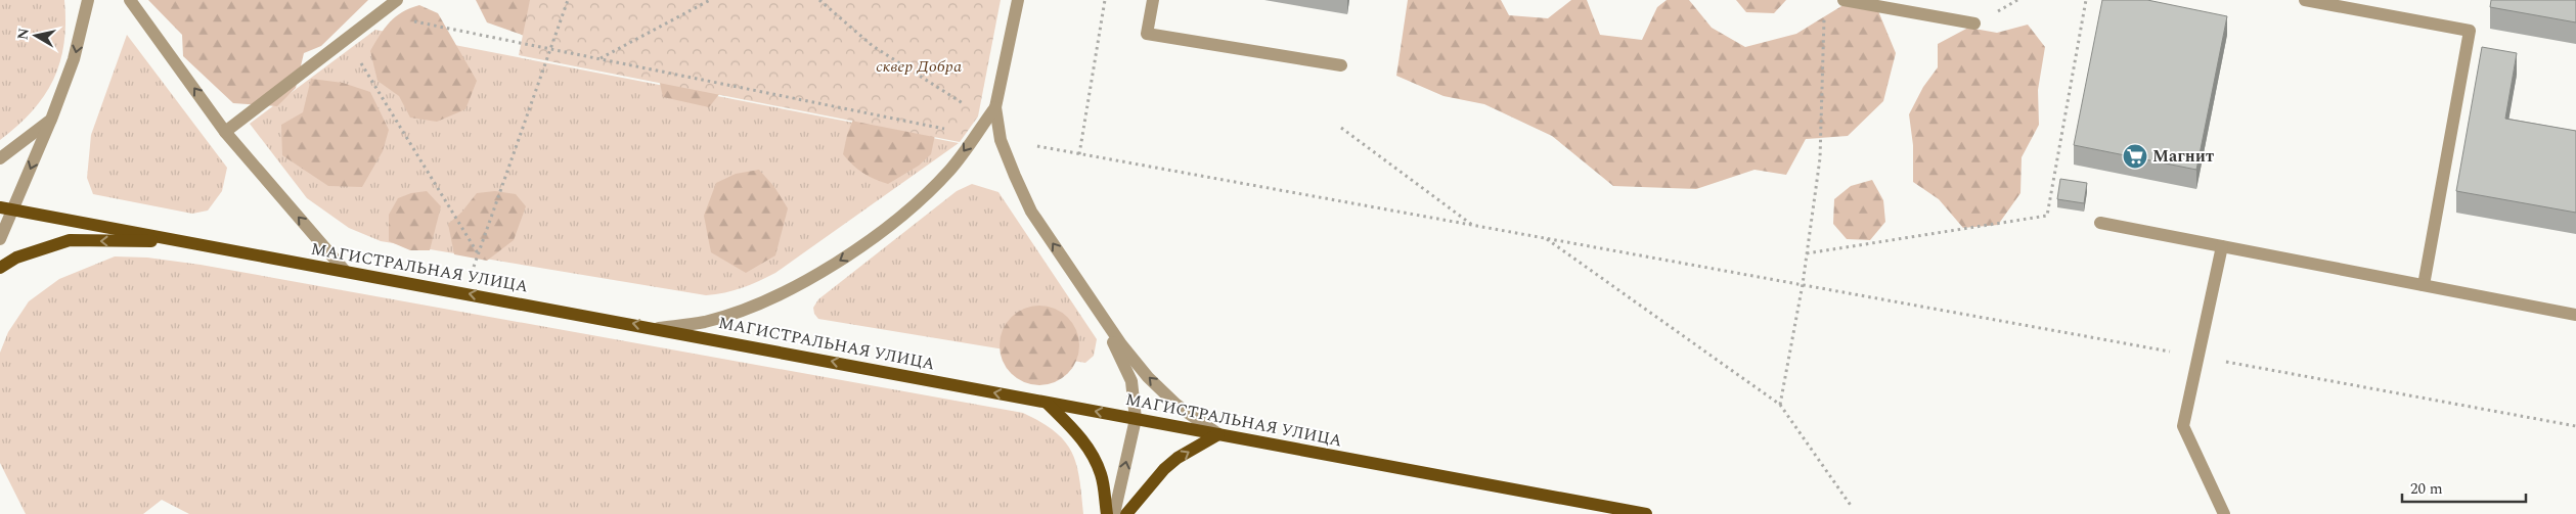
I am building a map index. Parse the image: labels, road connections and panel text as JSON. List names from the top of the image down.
{
  "streets": {
    "main road": ["МАГИСТРАЛЬНАЯ УЛИЦА"]
  },
  "one_way": ["МАГИСТРАЛЬНАЯ УЛИЦА"],
  "parks": ["сквер Добра"],
  "places": {
    "supermarket": ["Магнит"]
  },
  "scale_bar": "20 m",
  "north": "left"
}
